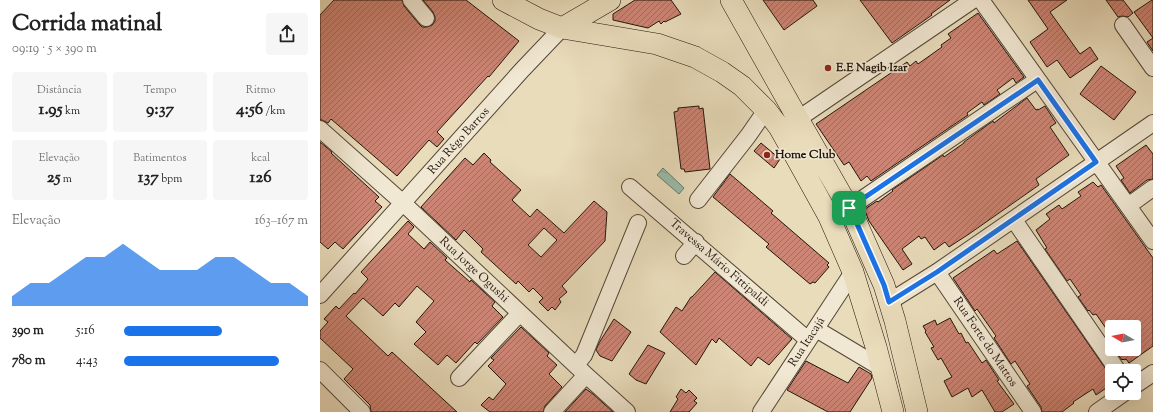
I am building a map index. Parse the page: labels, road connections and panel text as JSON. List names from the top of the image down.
{
  "streets": {
    "main road": ["Rua Rêgo Barros"],
    "street": [
      "Travessa Mário Fittipaldi",
      "Rua Jorge Ogushi",
      "Rua Itacajá",
      "Rua Forte do Mattos"
    ]
  },
  "crossings": [
    ["Rua Rêgo Barros", "Rua Jorge Ogushi"],
    ["Travessa Mário Fittipaldi", "Rua Itacajá"]
  ],
  "places": ["E.E Nagib Izar", "Home Club"],
  "north": "left",
  "page": {
    "heading": ["Corrida matinal", "09:19 · 5 × 390 m"],
    "stats": [
      ["Distância", "1.95 km"],
      ["Tempo", "9:37"],
      ["Ritmo", "4:56 /km"],
      ["Elevação", "25 m"],
      ["Batimentos", "137 bpm"],
      ["kcal", "126"]
    ],
    "chart": ["Elevação", "163–167 m"],
    "list": [
      {
        "name": "390 m",
        "note": "5:16"
      },
      {
        "name": "780 m",
        "note": "4:43"
      }
    ]
  }
}
